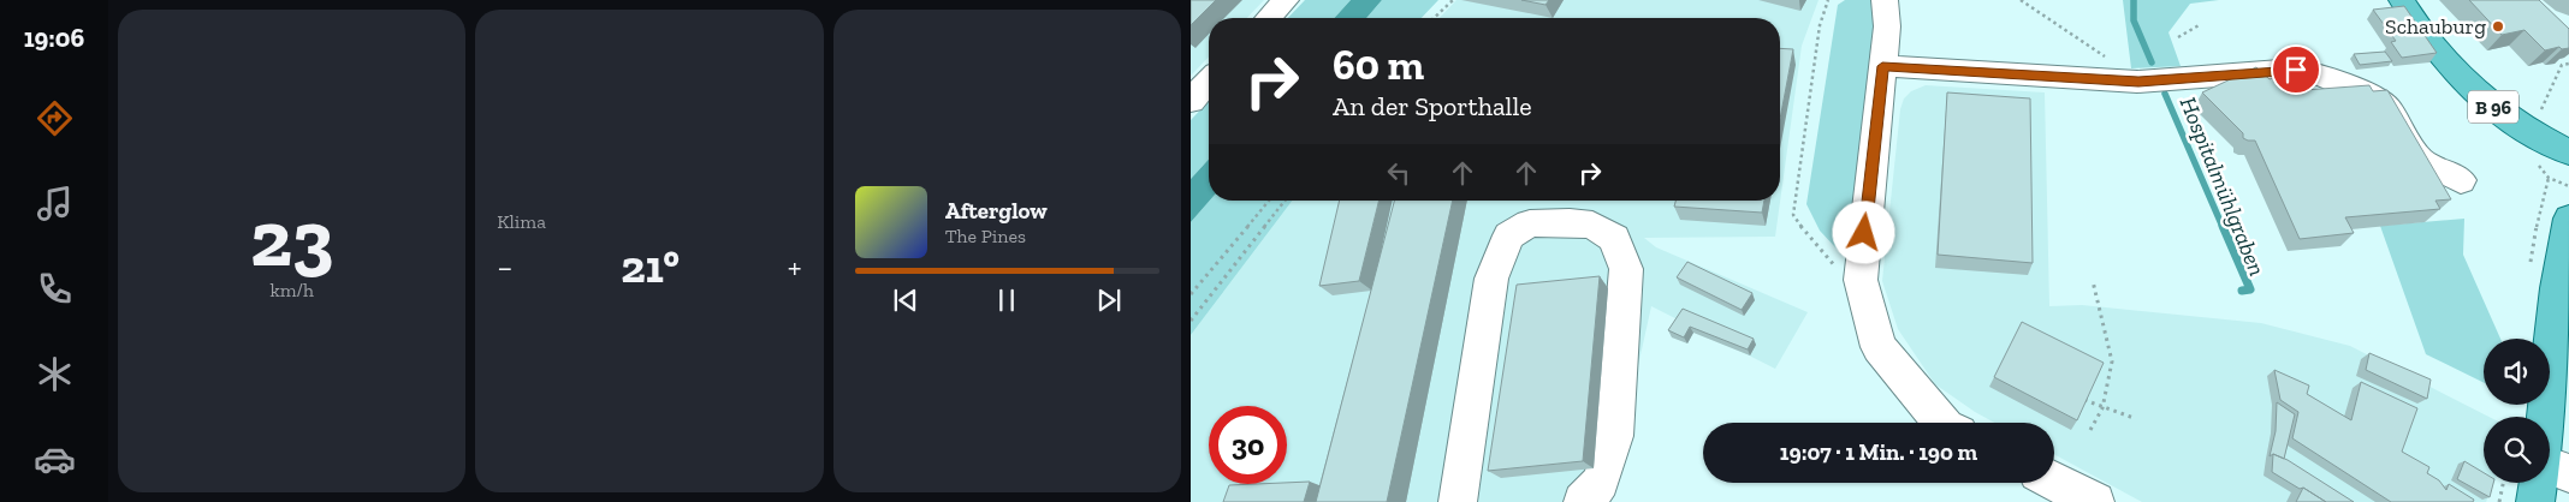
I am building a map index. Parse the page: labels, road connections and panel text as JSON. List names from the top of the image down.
{
  "streets": {
    "main road": ["B 96"]
  },
  "water": ["Hospitalmühlgraben"],
  "places": ["Schauburg"],
  "page": {
    "tabs": "19:06",
    "tile": [
      ["23", "km/h"],
      "Klima"
    ],
    "turn": ["60 m", "An der Sporthalle"],
    "song": ["Afterglow", "The Pines"],
    "heat": ["−", "21°", "+"],
    "limit": "30",
    "trip": "19:07 · 1 Min. · 190 m"
  }
}
